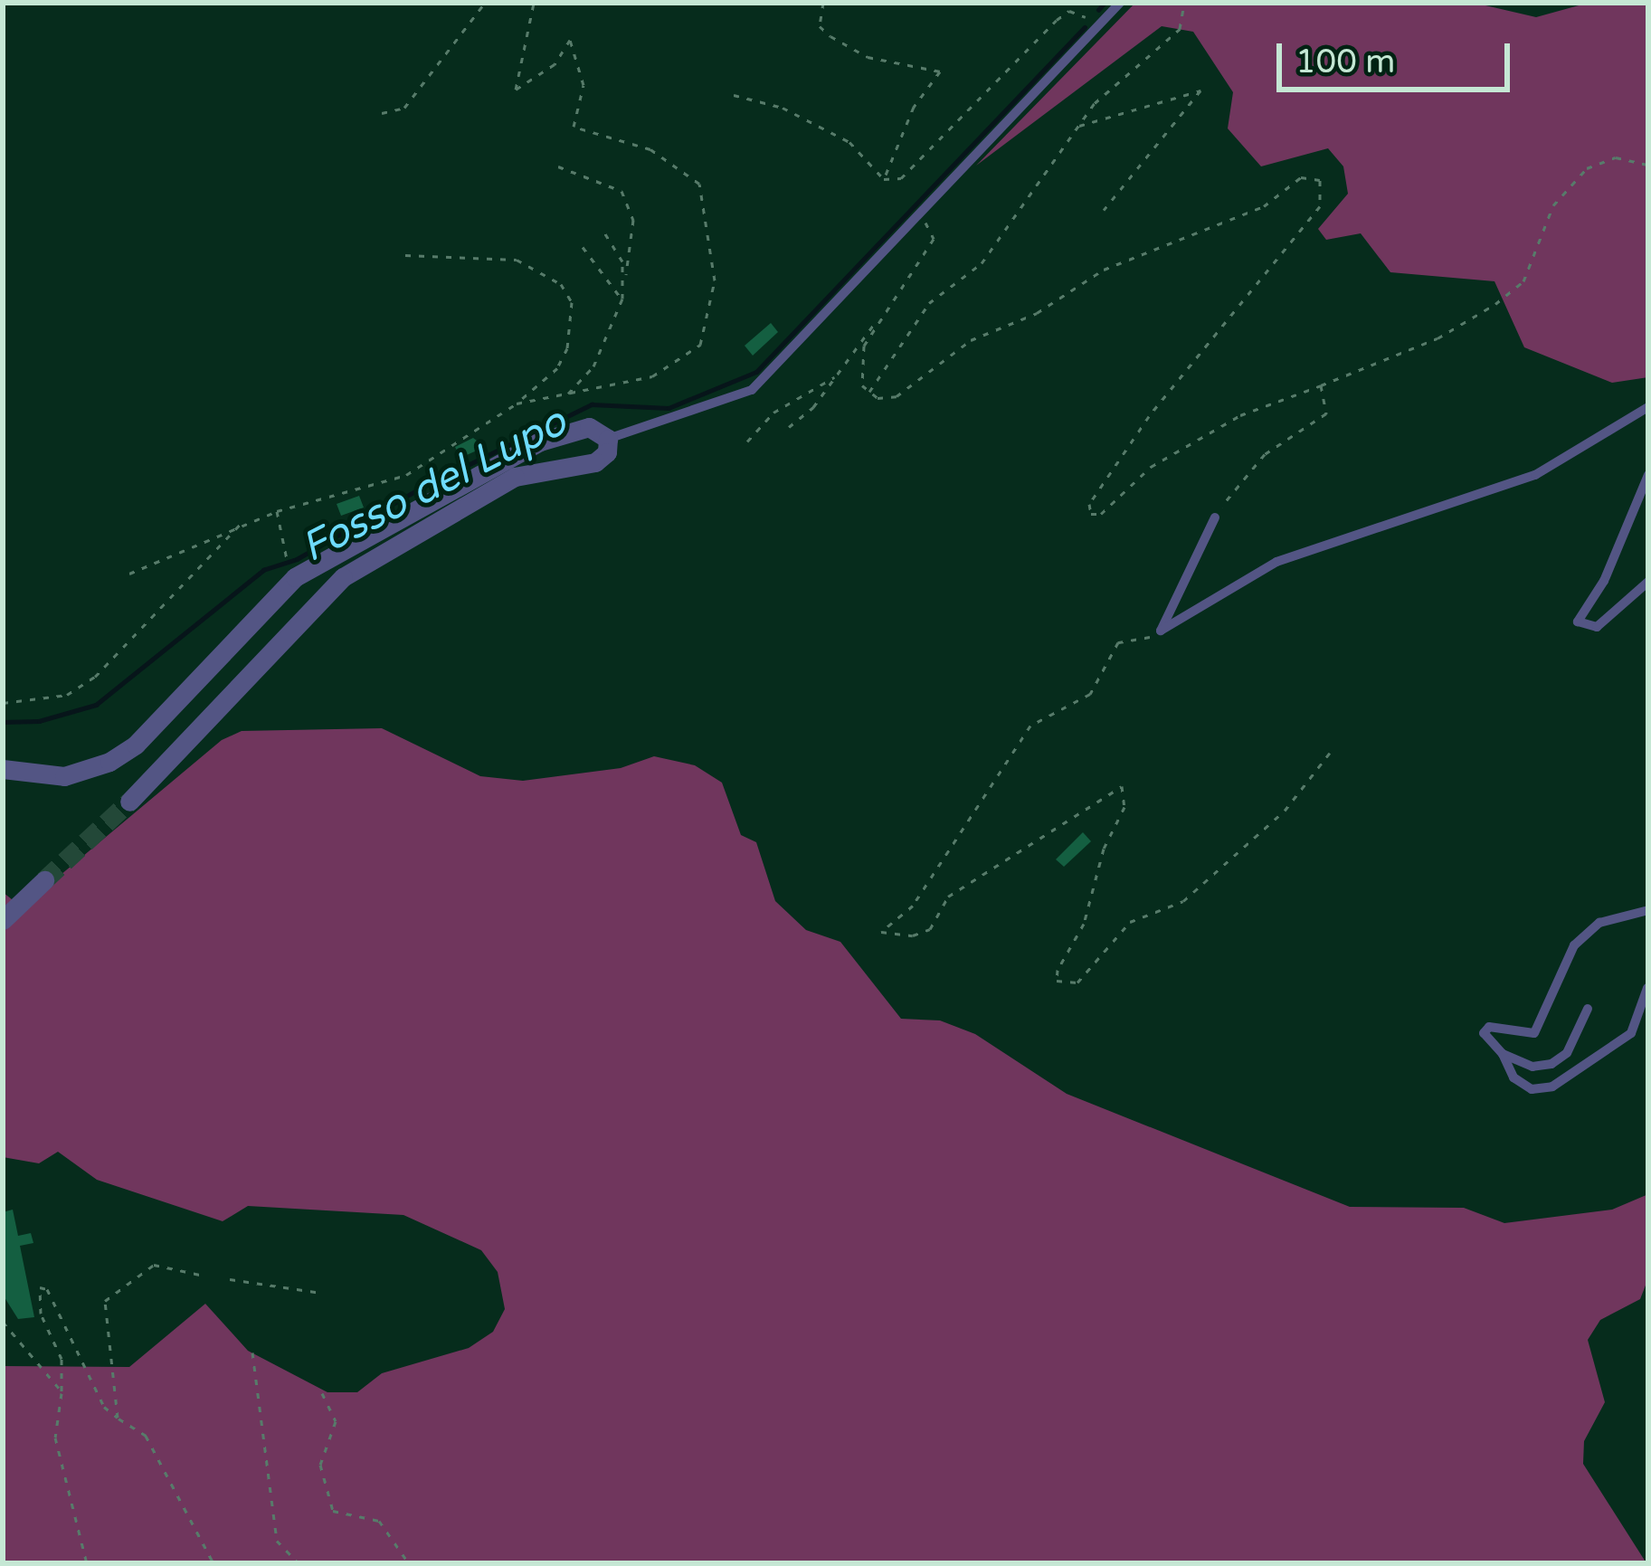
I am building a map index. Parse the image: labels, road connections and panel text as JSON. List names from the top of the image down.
{
  "water": ["Fosso del Lupo"],
  "scale_bar": "100 m"
}
